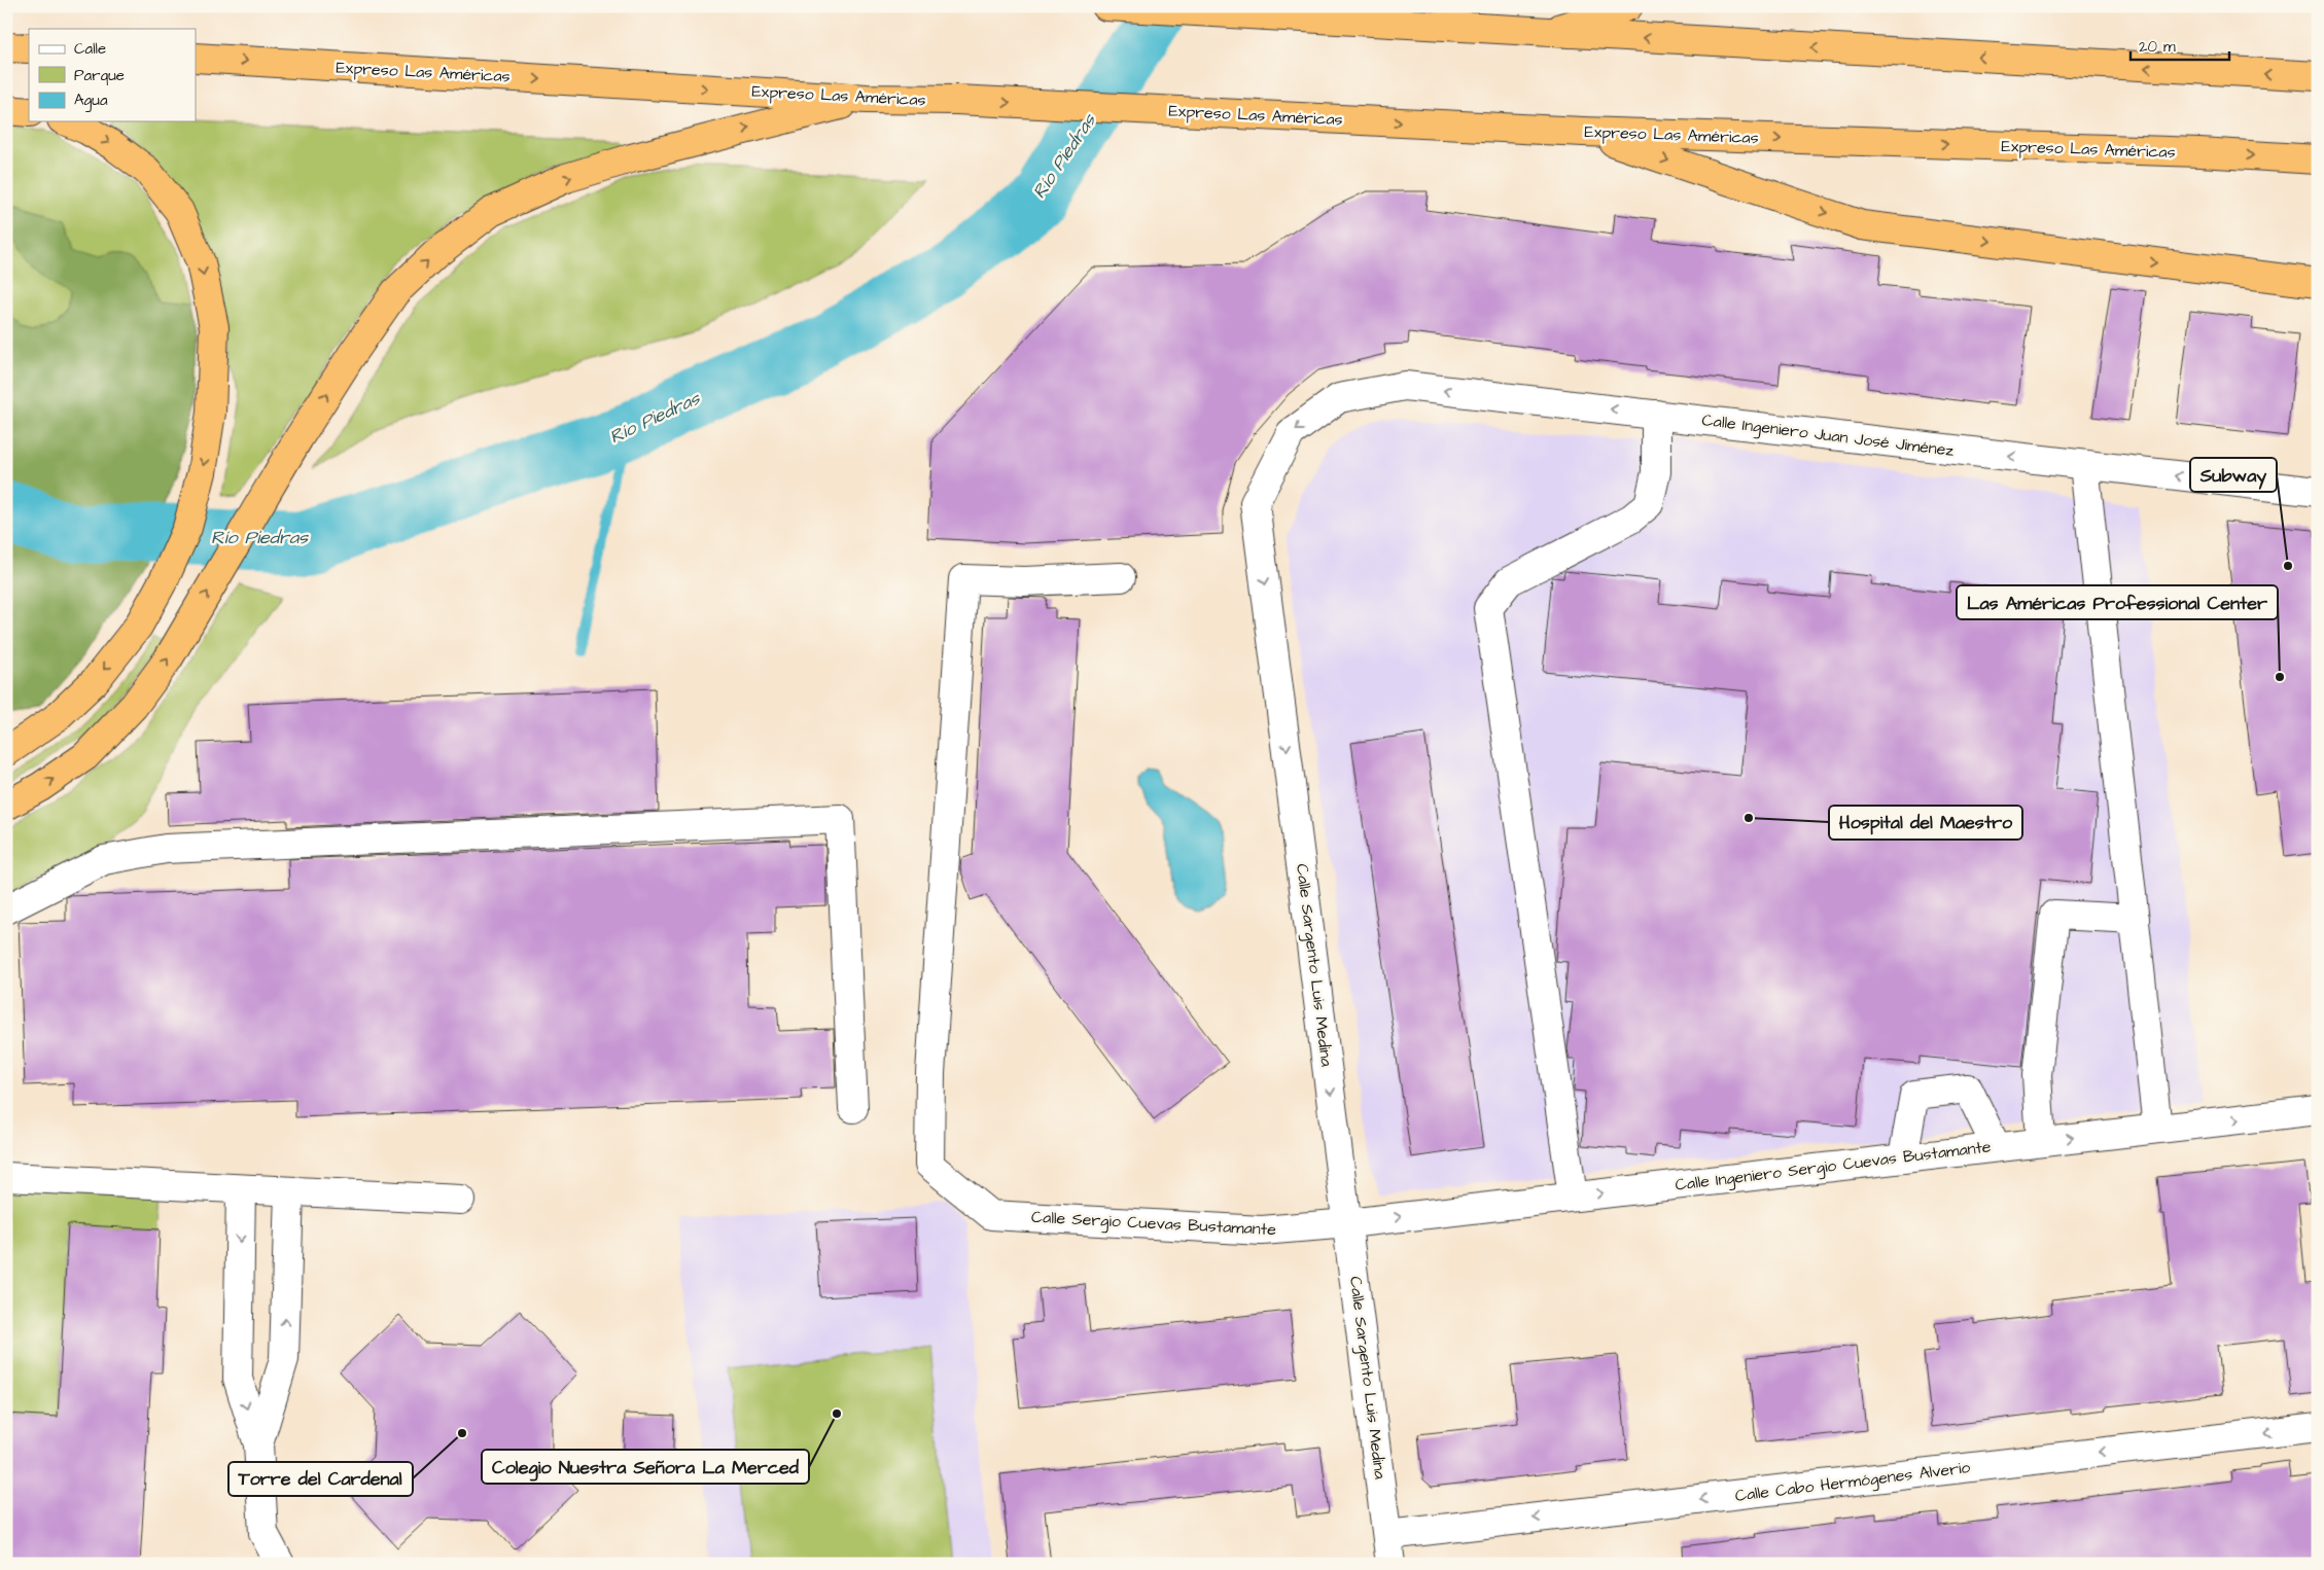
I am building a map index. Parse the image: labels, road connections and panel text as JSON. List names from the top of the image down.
{
  "streets": {
    "highway": ["Expreso Las Américas"],
    "street": [
      "Calle Ingeniero Juan José Jiménez",
      "Calle Sargento Luis Medina",
      "Calle Ingeniero Sergio Cuevas Bustamante",
      "Calle Sergio Cuevas Bustamante",
      "Calle Cabo Hermógenes Alverio"
    ]
  },
  "crossings": [
    ["Calle Ingeniero Juan José Jiménez", "Calle Sargento Luis Medina"],
    ["Calle Sargento Luis Medina", "Calle Ingeniero Sergio Cuevas Bustamante"],
    ["Calle Sargento Luis Medina", "Calle Sergio Cuevas Bustamante"],
    ["Calle Sargento Luis Medina", "Calle Cabo Hermógenes Alverio"],
    ["Calle Ingeniero Sergio Cuevas Bustamante", "Calle Sergio Cuevas Bustamante"]
  ],
  "one_way": [
    "Calle Ingeniero Juan José Jiménez",
    "Calle Sargento Luis Medina",
    "Calle Ingeniero Sergio Cuevas Bustamante",
    "Calle Cabo Hermógenes Alverio"
  ],
  "water": ["Río Piedras"],
  "places": [
    "Subway",
    "Las Américas Professional Center",
    "Hospital del Maestro",
    "Colegio Nuestra Señora La Merced",
    "Torre del Cardenal"
  ],
  "legend": ["Calle", "Parque", "Agua"],
  "scale_bar": "20 m"
}
